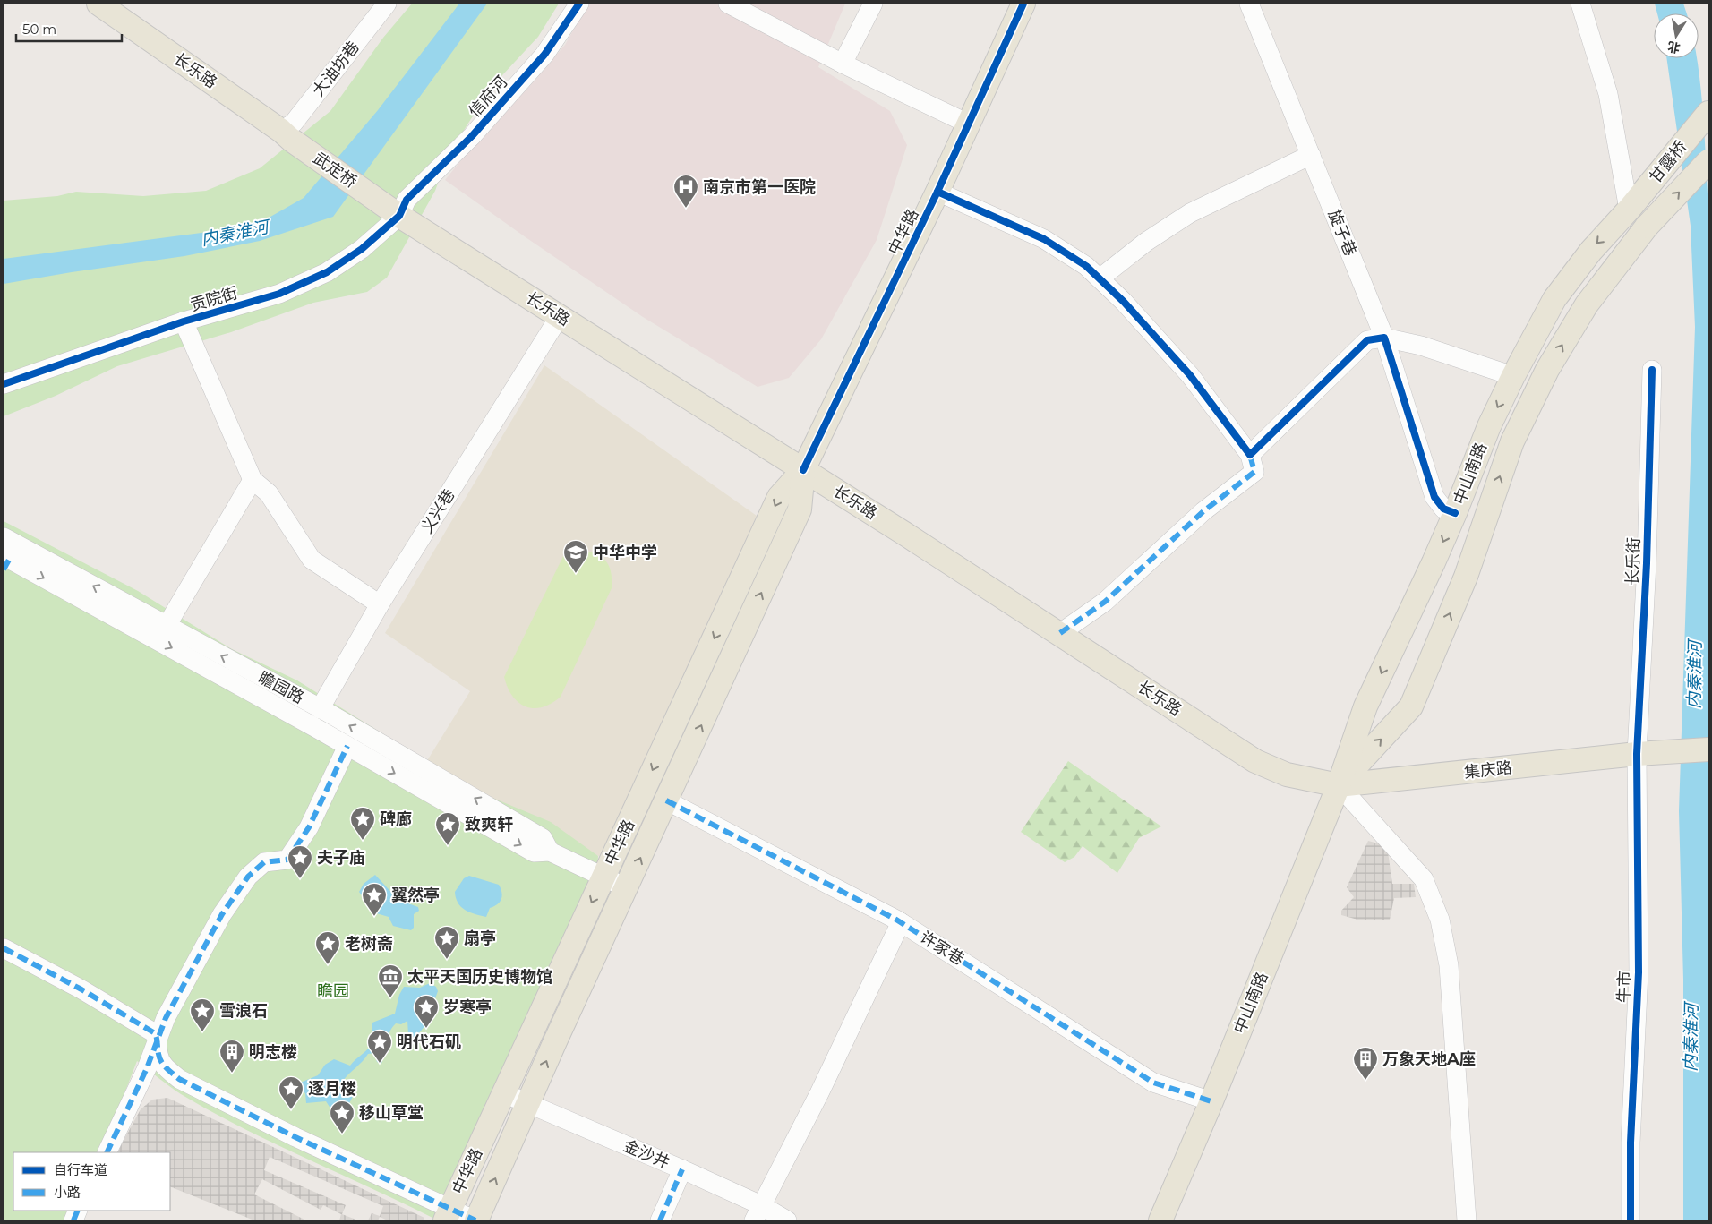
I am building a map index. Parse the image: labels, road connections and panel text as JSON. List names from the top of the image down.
{
  "streets": {
    "main road": [
      "长乐路",
      "甘露桥",
      "武定桥",
      "中华路",
      "中山南路",
      "集庆路"
    ],
    "street": [
      "大油坊巷",
      "信府河",
      "旋子巷",
      "贡院街",
      "义兴巷",
      "长乐街",
      "瞻园路",
      "许家巷",
      "牛市",
      "金沙井"
    ]
  },
  "crossings": [
    ["大油坊巷", "长乐路"],
    ["大油坊巷", "武定桥"],
    ["长乐路", "信府河"],
    ["长乐路", "武定桥"],
    ["长乐路", "中华路"],
    ["长乐路", "贡院街"],
    ["长乐路", "中山南路"],
    ["长乐路", "义兴巷"],
    ["长乐路", "集庆路"],
    ["信府河", "贡院街"],
    ["甘露桥", "中山南路"],
    ["中华路", "瞻园路"],
    ["中华路", "许家巷"],
    ["中华路", "金沙井"],
    ["旋子巷", "中山南路"],
    ["中山南路", "集庆路"],
    ["中山南路", "许家巷"],
    ["义兴巷", "瞻园路"],
    ["长乐街", "集庆路"],
    ["长乐街", "牛市"],
    ["集庆路", "牛市"]
  ],
  "water": ["内秦淮河"],
  "parks": ["瞻园"],
  "places": {
    "hospital": ["南京市第一医院"],
    "school or university": ["中华中学"],
    "place": [
      "碑廊",
      "致爽轩",
      "夫子庙",
      "翼然亭",
      "扇亭",
      "老树斋",
      "岁寒亭",
      "雪浪石",
      "明代石矶",
      "逐月楼",
      "移山草堂"
    ],
    "museum": ["太平天国历史博物馆"],
    "building": ["明志楼", "万象天地A座"]
  },
  "legend": ["自行车道", "小路"],
  "scale_bar": "50 m",
  "north": "bottom"
}
